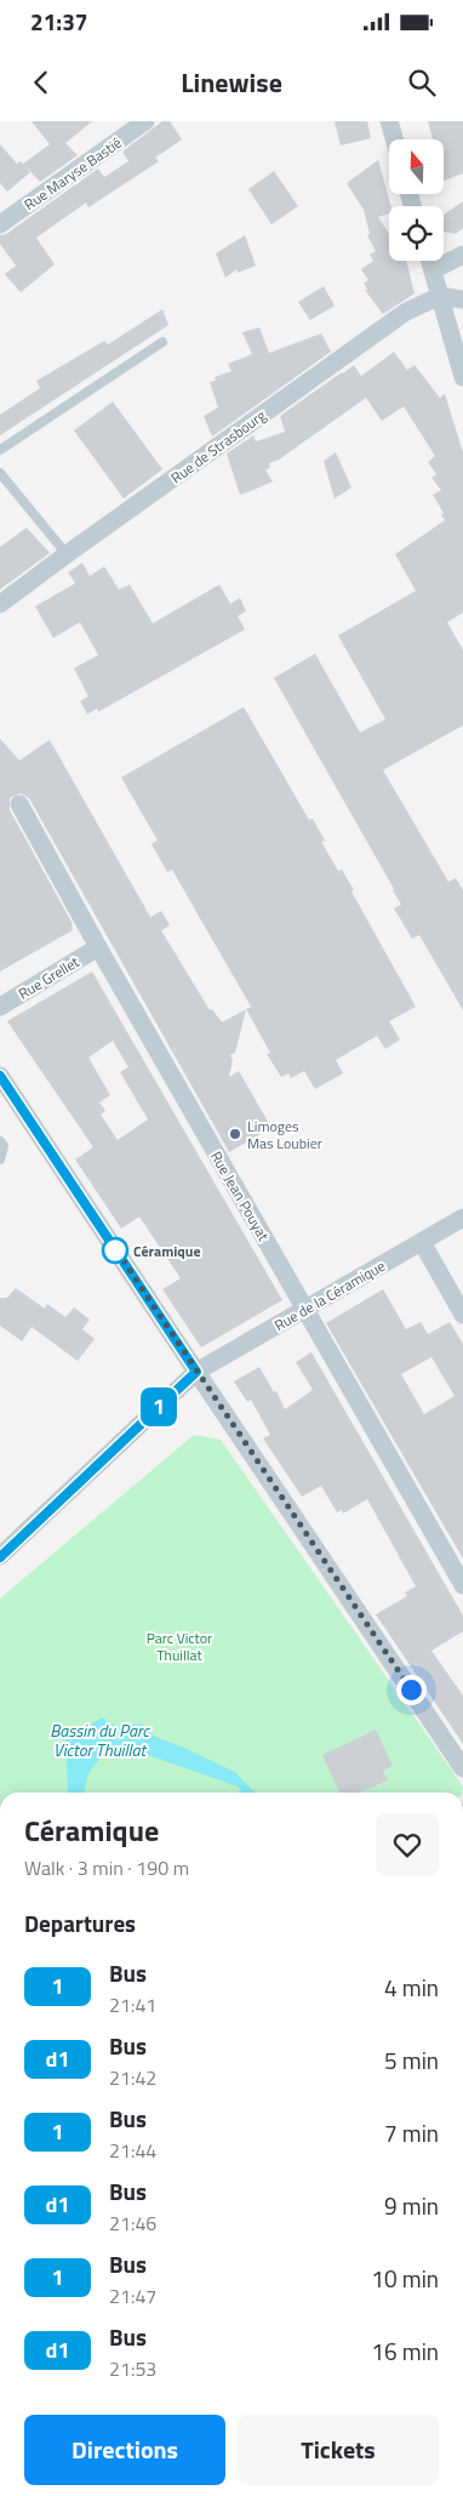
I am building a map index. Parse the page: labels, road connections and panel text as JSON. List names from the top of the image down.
{
  "streets": {
    "street": [
      "Rue Maryse Bastié",
      "Rue de Strasbourg",
      "Rue Grellet",
      "Rue Jean Pouyat",
      "Rue de la Céramique"
    ]
  },
  "crossings": [
    ["Rue Grellet", "Rue Jean Pouyat"],
    ["Rue Jean Pouyat", "Rue de la Céramique"]
  ],
  "water": ["Bassin du Parc Victor Thuillat"],
  "parks": ["Parc Victor Thuillat"],
  "places": ["Limoges Mas Loubier", "Céramique"],
  "lines": ["bus line 1"],
  "north": "top",
  "page": {
    "status": "21:37",
    "header": "Linewise",
    "on_map": "1",
    "heading": [
      ["Céramique", "Walk · 3 min · 190 m"],
      "Departures"
    ],
    "list": [
      {
        "mark": "1",
        "name": "Bus",
        "note": "21:41",
        "value": "4 min"
      },
      {
        "mark": "d1",
        "name": "Bus",
        "note": "21:42",
        "value": "5 min"
      },
      {
        "mark": "1",
        "name": "Bus",
        "note": "21:44",
        "value": "7 min"
      },
      {
        "mark": "d1",
        "name": "Bus",
        "note": "21:46",
        "value": "9 min"
      },
      {
        "mark": "1",
        "name": "Bus",
        "note": "21:47",
        "value": "10 min"
      },
      {
        "mark": "d1",
        "name": "Bus",
        "note": "21:53",
        "value": "16 min"
      }
    ],
    "buttons": ["Directions", "Tickets"]
  }
}
